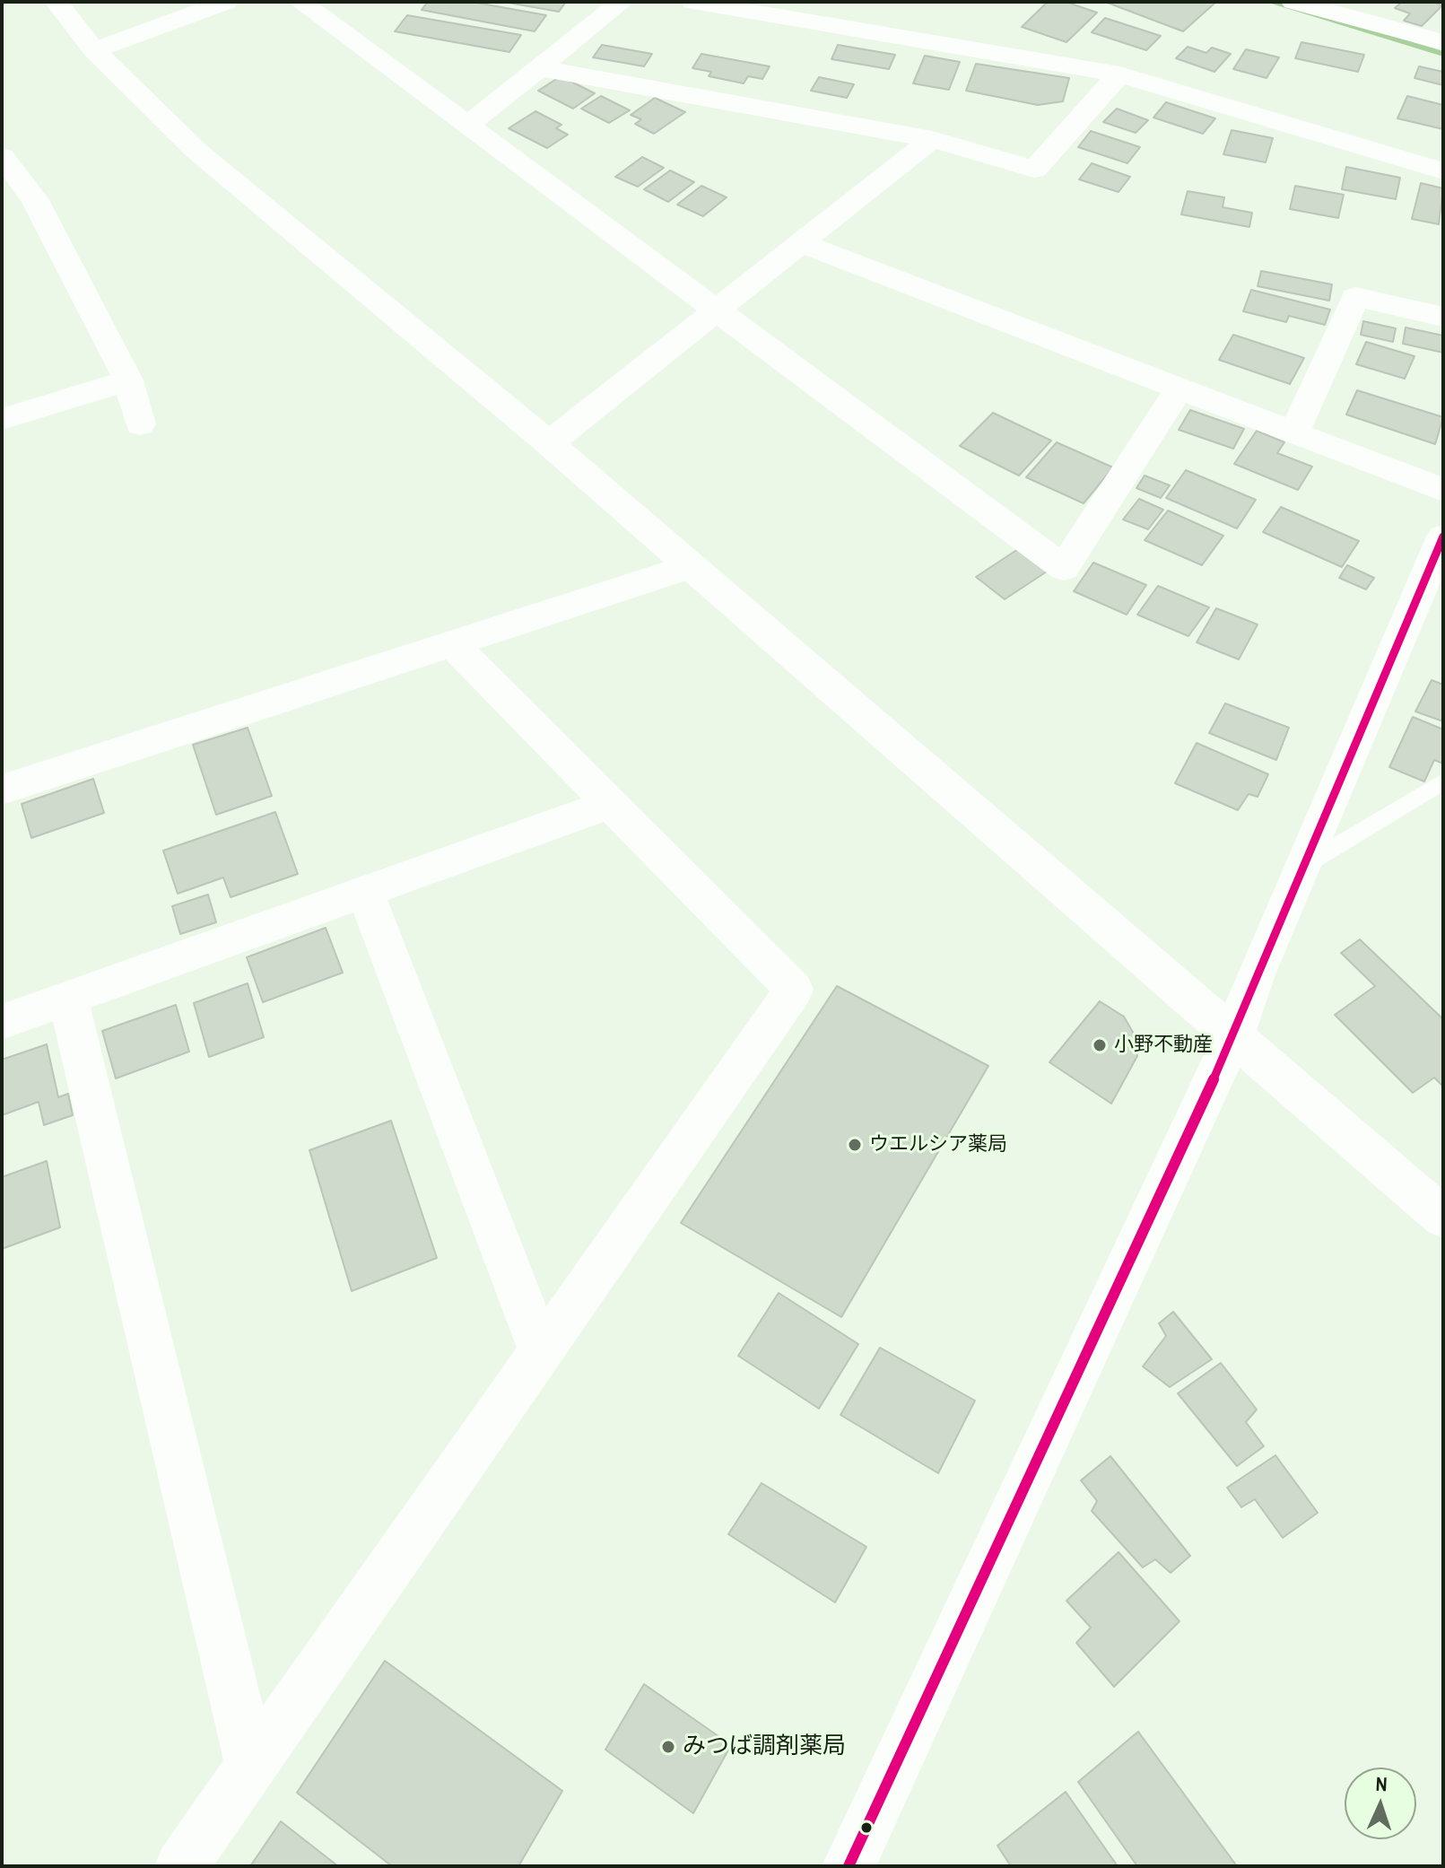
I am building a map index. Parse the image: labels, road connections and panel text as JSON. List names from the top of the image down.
{
  "places": ["小野不動産", "ウエルシア薬局", "みつば調剤薬局"],
  "north": "top"
}
